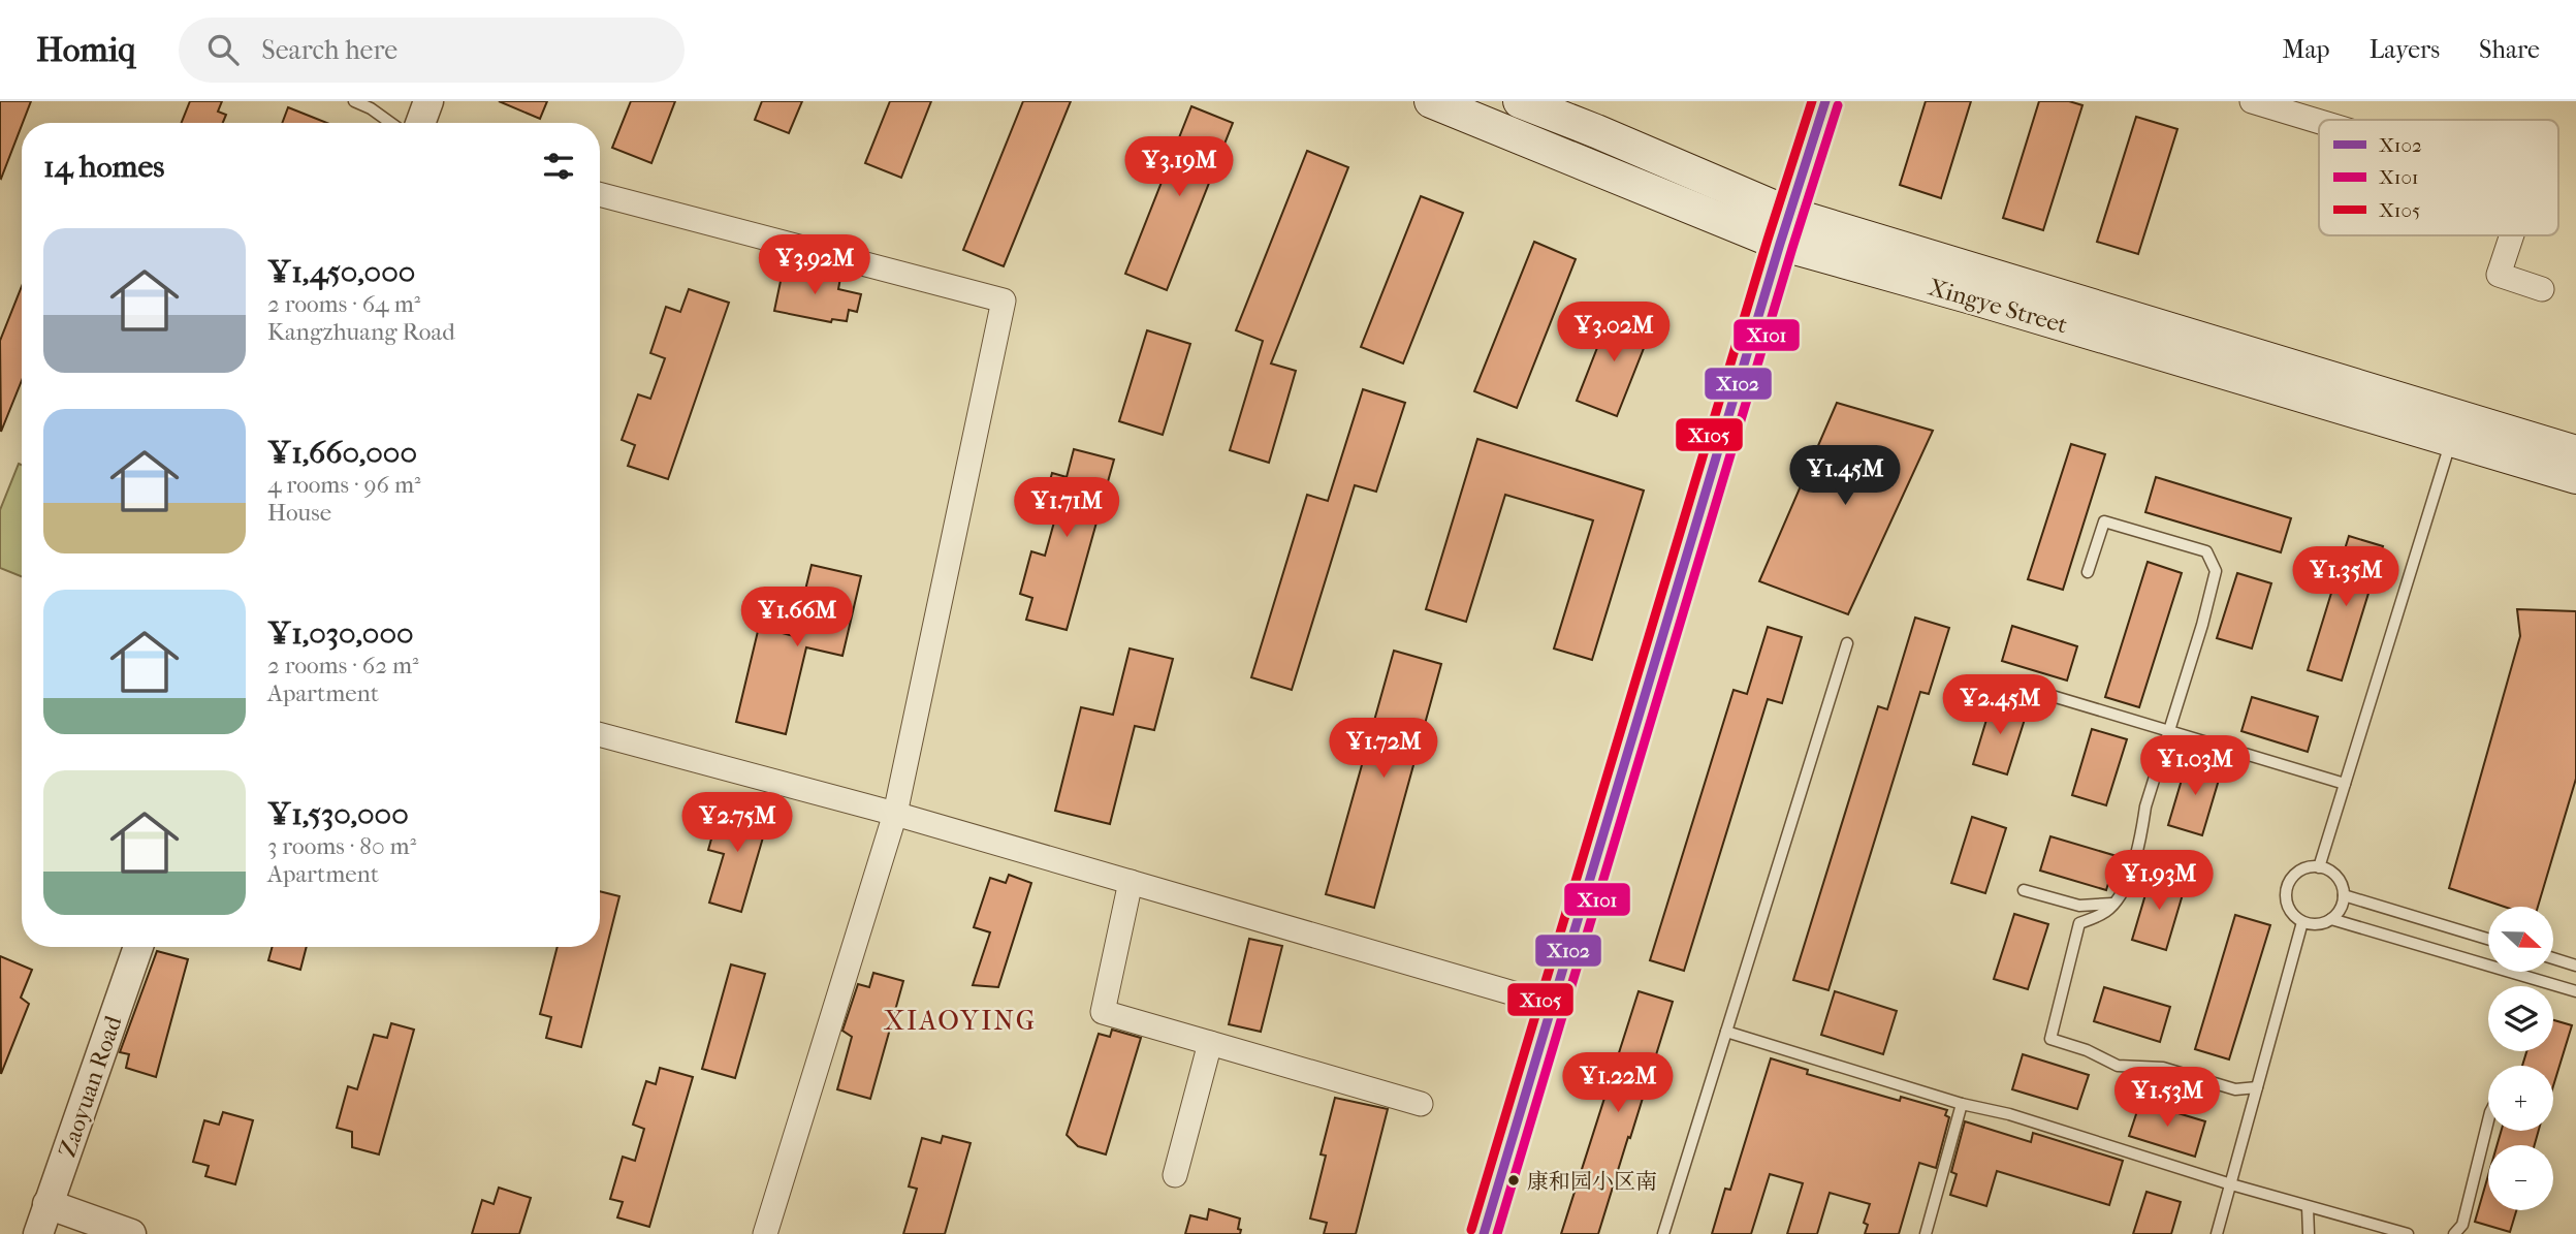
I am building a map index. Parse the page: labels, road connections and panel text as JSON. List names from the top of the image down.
{
  "streets": {
    "main road": ["Xingye Street"],
    "street": ["Zaoyuan Road"]
  },
  "districts": ["XIAOYING"],
  "places": ["康和园小区南"],
  "lines": ["transit line X102", "transit line X105", "transit line X101"],
  "legend": ["X102", "X101", "X105"],
  "north": "right",
  "page": {
    "header": "Homiq",
    "search": "Search here",
    "nav": ["Map", "Layers", "Share"],
    "heading": "14 homes",
    "price": [
      "¥3.19M",
      "¥3.92M",
      "¥3.02M",
      "¥1.45M",
      "¥1.71M",
      "¥1.35M",
      "¥1.66M",
      "¥2.45M",
      "¥1.72M",
      "¥1.03M",
      "¥2.75M",
      "¥1.93M",
      "¥1.22M",
      "¥1.53M"
    ],
    "list": [
      {
        "name": "¥1,450,000",
        "note": "2 rooms · 64 m² · Kangzhuang Road"
      },
      {
        "name": "¥1,660,000",
        "note": "4 rooms · 96 m² · House"
      },
      {
        "name": "¥1,030,000",
        "note": "2 rooms · 62 m² · Apartment"
      },
      {
        "name": "¥1,530,000",
        "note": "3 rooms · 80 m² · Apartment"
      }
    ],
    "map_buttons": ["+", "−"]
  }
}
